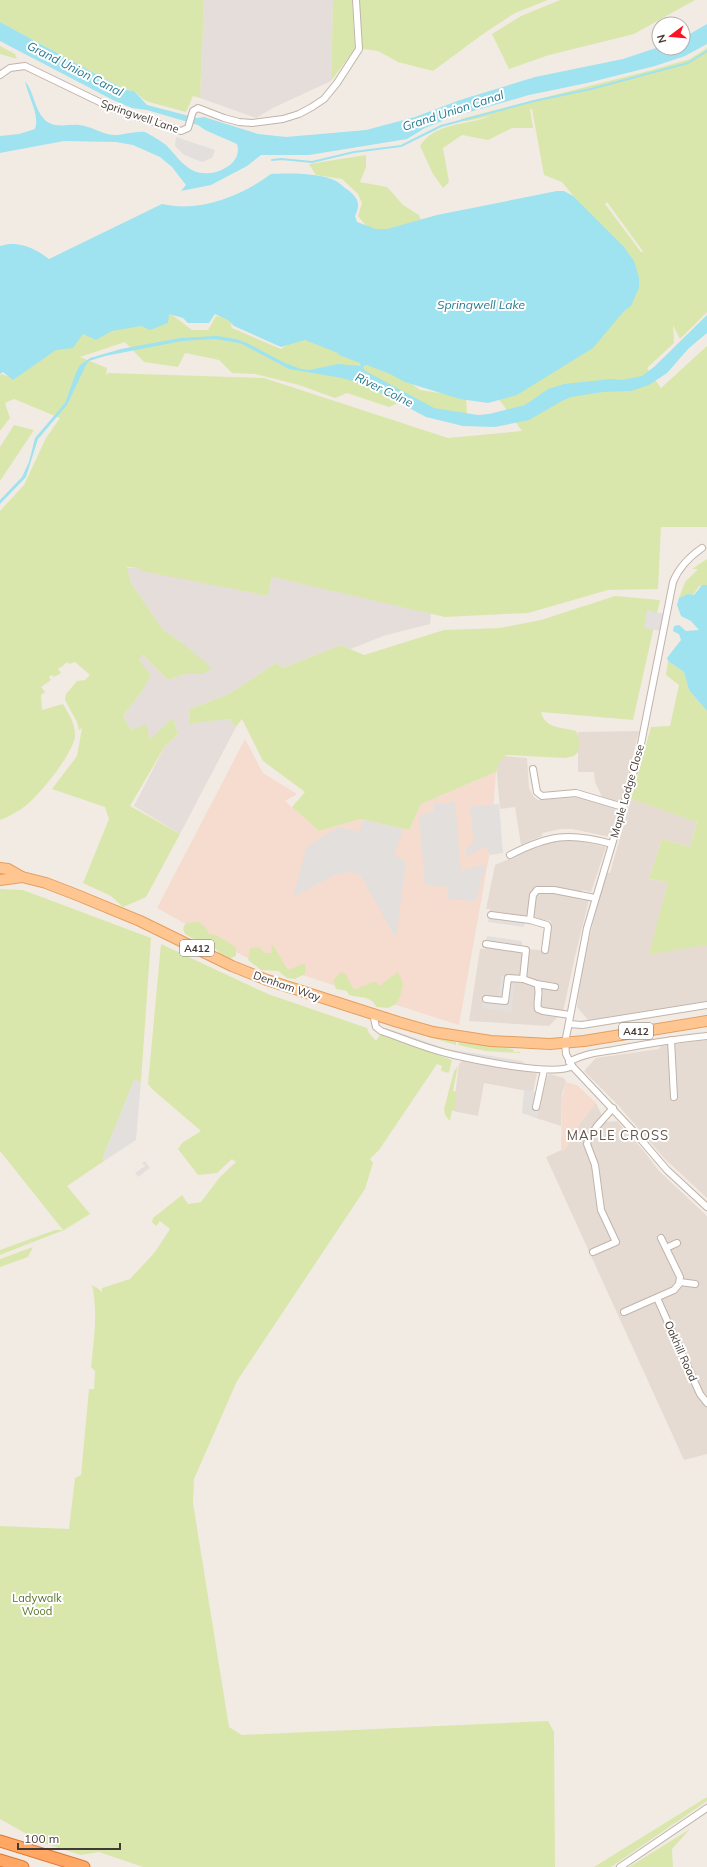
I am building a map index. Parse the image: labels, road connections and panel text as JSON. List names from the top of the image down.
{
  "streets": {
    "main road": ["A412", "Denham Way"],
    "street": ["Springwell Lane", "Maple Lodge Close", "Oakhill Road"]
  },
  "crossings": [
    ["Maple Lodge Close", "A412"],
    ["Maple Lodge Close", "Denham Way"],
    ["A412", "Denham Way"]
  ],
  "districts": ["MAPLE CROSS"],
  "water": ["Grand Union Canal", "Springwell Lake", "River Colne"],
  "parks": ["Ladywalk Wood"],
  "scale_bar": "100 m",
  "north": "left"
}
